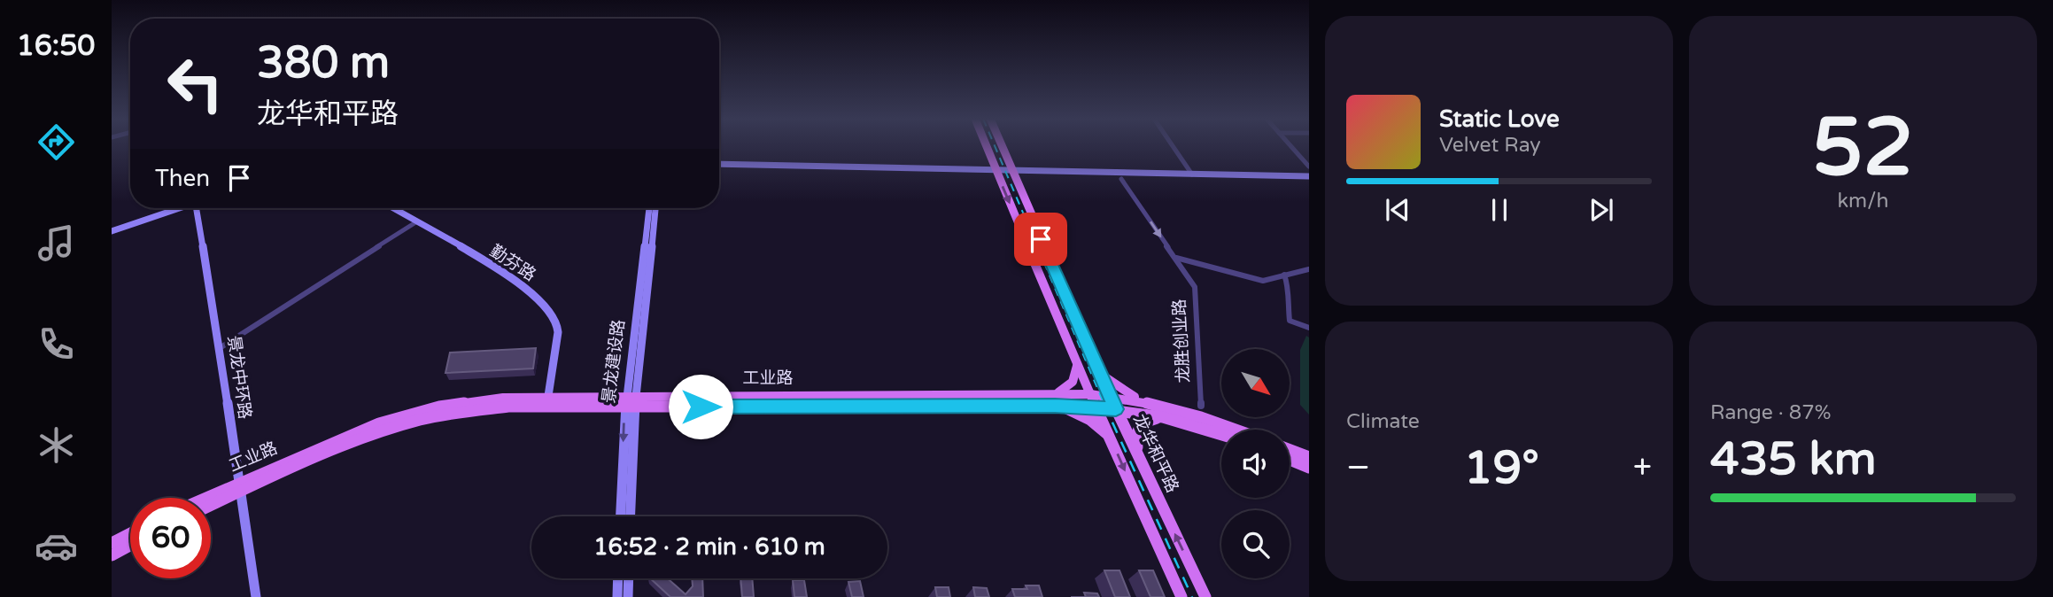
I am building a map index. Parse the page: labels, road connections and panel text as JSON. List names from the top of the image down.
{
  "streets": {
    "main road": [
      "勤芬路",
      "景龙建设路",
      "景龙中环路",
      "工业路",
      "龙华和平路"
    ],
    "street": ["龙胜创业路"]
  },
  "crossings": [
    ["勤芬路", "工业路"],
    ["龙胜创业路", "工业路"],
    ["景龙建设路", "工业路"],
    ["景龙中环路", "工业路"],
    ["工业路", "龙华和平路"]
  ],
  "one_way": ["龙胜创业路"],
  "north": "bottom right",
  "page": {
    "tabs": "16:50",
    "tile": [
      ["52", "km/h"],
      "Climate",
      ["Range · 87%", "435 km"]
    ],
    "turn": ["380 m", "龙华和平路"],
    "song": ["Static Love", "Velvet Ray"],
    "then": "Then",
    "heat": ["−", "19°", "+"],
    "limit": "60",
    "trip": "16:52 · 2 min · 610 m"
  }
}
